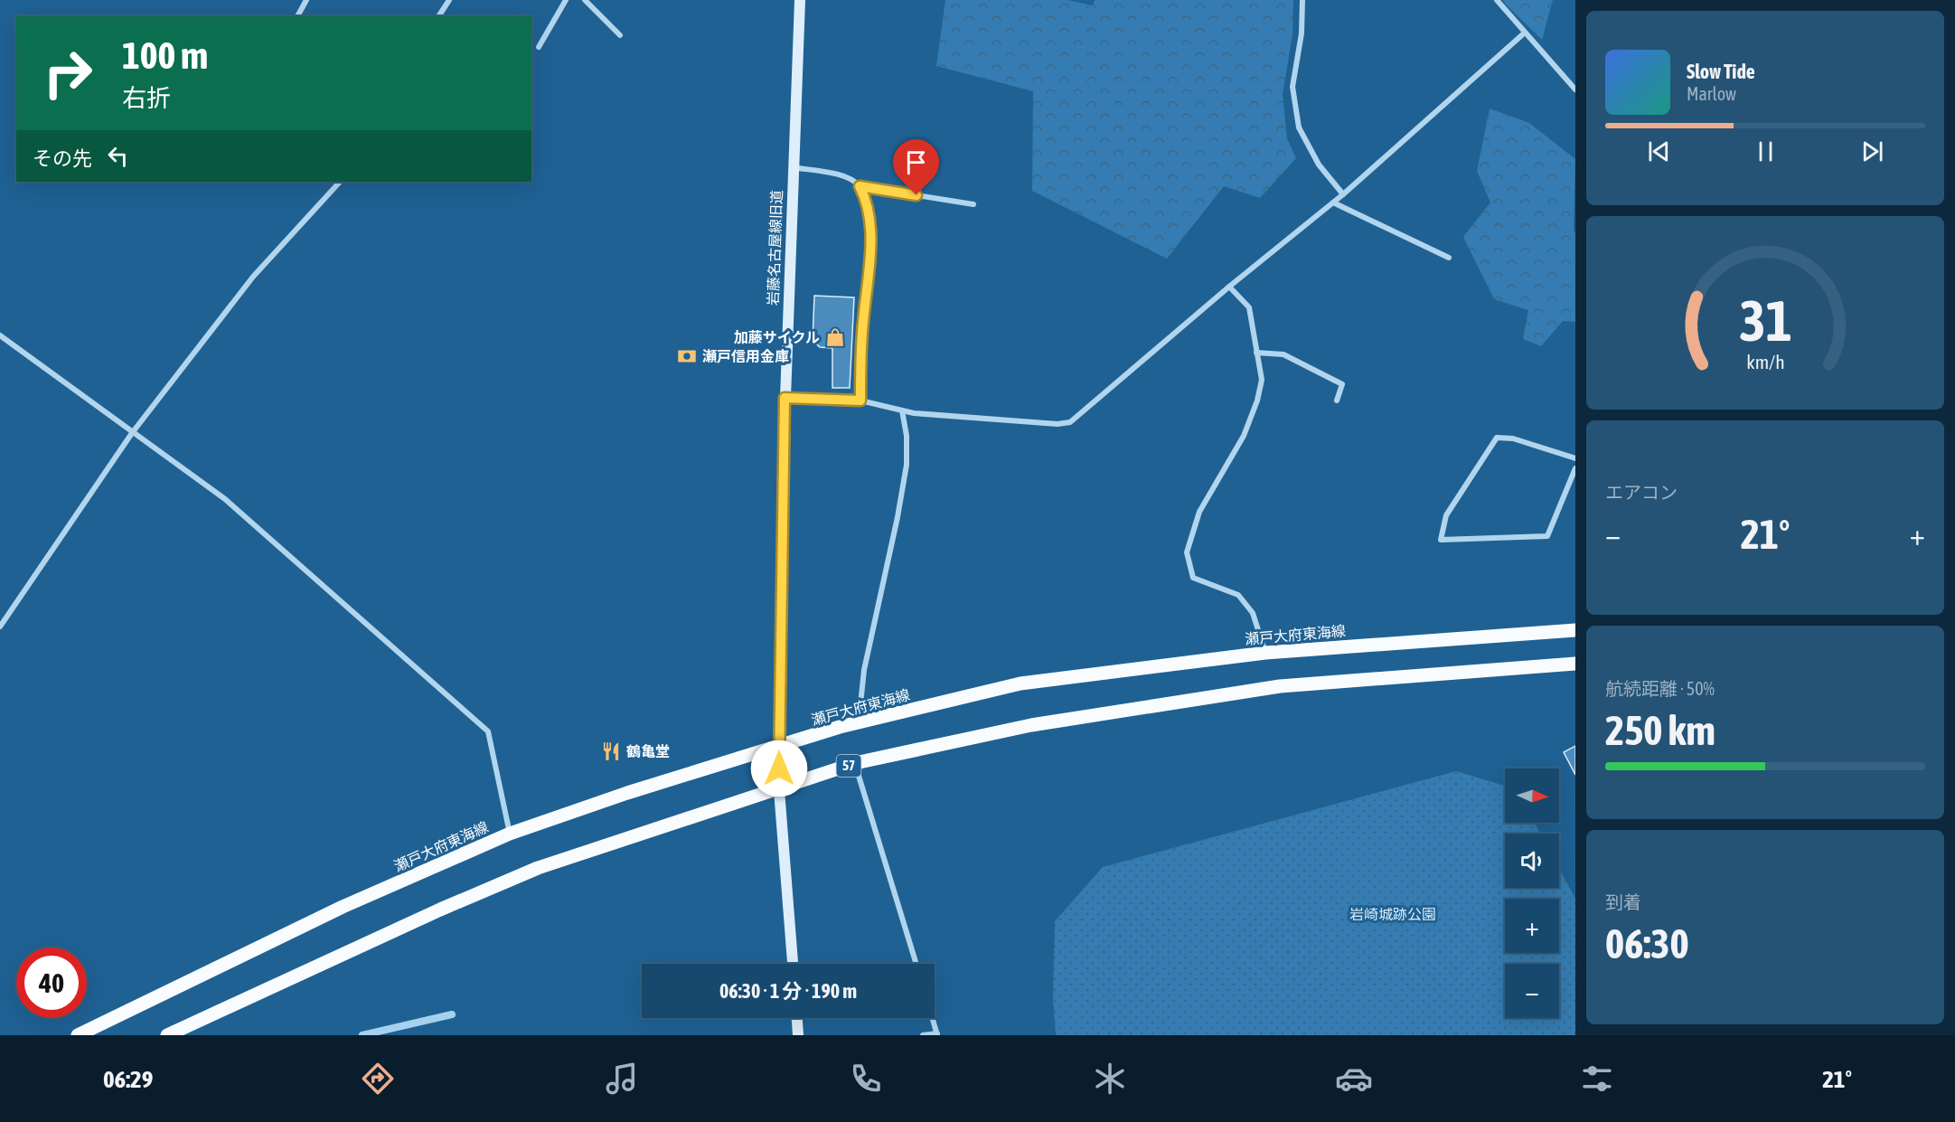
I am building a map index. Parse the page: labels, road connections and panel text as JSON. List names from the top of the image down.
{
  "streets": {
    "main road": ["瀬戸大府東海線", "57"],
    "street": ["岩藤名古屋線旧道"]
  },
  "crossings": [
    ["岩藤名古屋線旧道", "瀬戸大府東海線"],
    ["岩藤名古屋線旧道", "57"]
  ],
  "parks": ["岩崎城跡公園"],
  "places": {
    "shop": ["加藤サイクル"],
    "bank": ["瀬戸信用金庫"],
    "restaurant": ["鶴亀堂"]
  },
  "north": "right",
  "page": {
    "turn": ["100 m", "右折"],
    "song": ["Slow Tide", "Marlow"],
    "then": "その先",
    "tile": [
      "エアコン",
      ["航続距離 · 50%", "250 km"],
      ["到着", "06:30"]
    ],
    "heat": ["−", "21°", "+"],
    "map_buttons": ["+", "−"],
    "limit": "40",
    "trip": "06:30 · 1 分 · 190 m",
    "tabs": ["06:29", "21°"],
    "gauge": ["31", "km/h"]
  }
}
